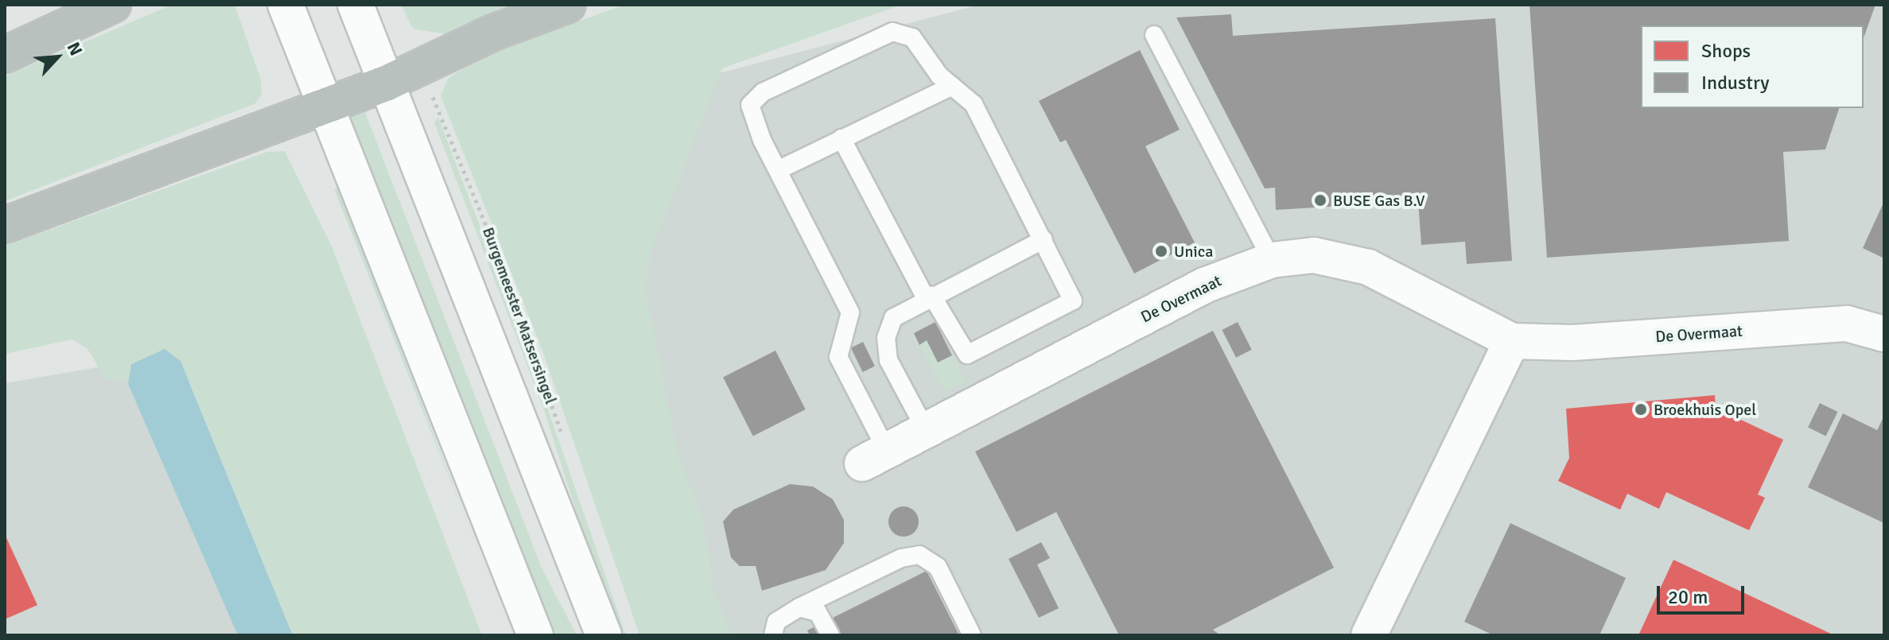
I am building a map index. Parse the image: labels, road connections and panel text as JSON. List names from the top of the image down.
{
  "streets": {
    "street": ["De Overmaat"],
    "path": ["Burgemeester Matsersingel"]
  },
  "places": ["BUSE Gas B.V", "Unica", "Broekhuis Opel"],
  "legend": ["Shops", "Industry"],
  "scale_bar": "20 m",
  "north": "top right"
}
